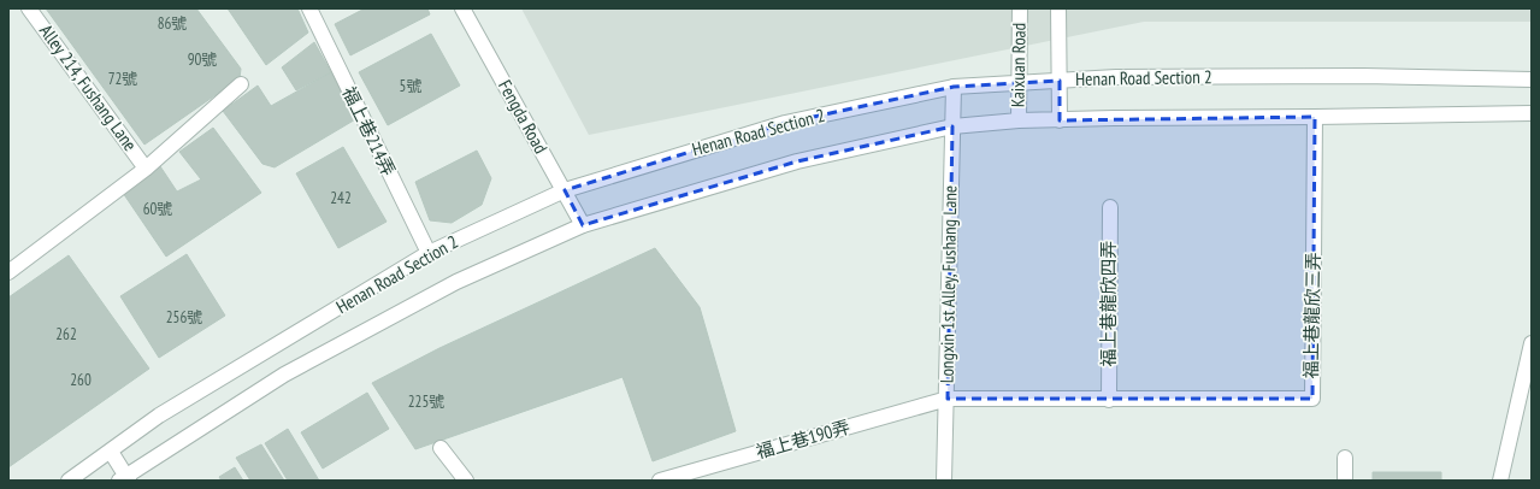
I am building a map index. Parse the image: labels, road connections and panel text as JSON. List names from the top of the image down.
{
  "streets": {
    "street": [
      "Kaixuan Road",
      "Henan Road Section 2",
      "Alley 214, Fushang Lane",
      "Fengda Road",
      "福上巷214弄",
      "Longxin 1st Alley, Fushang Lane",
      "福上巷龍欣四弄",
      "福上巷龍欣三弄",
      "福上巷190弄"
    ]
  },
  "crossings": [
    ["Kaixuan Road", "Henan Road Section 2"],
    ["Henan Road Section 2", "Fengda Road"],
    ["Henan Road Section 2", "福上巷214弄"],
    ["Henan Road Section 2", "Longxin 1st Alley, Fushang Lane"],
    ["Henan Road Section 2", "福上巷龍欣三弄"],
    ["Longxin 1st Alley, Fushang Lane", "福上巷190弄"],
    ["福上巷龍欣四弄", "福上巷龍欣三弄"],
    ["福上巷龍欣四弄", "福上巷190弄"],
    ["福上巷龍欣三弄", "福上巷190弄"]
  ],
  "house_numbers": [
    "86號",
    "90號",
    "72號",
    "5號",
    "242",
    "60號",
    "256號",
    "262",
    "260",
    "225號"
  ]
}
